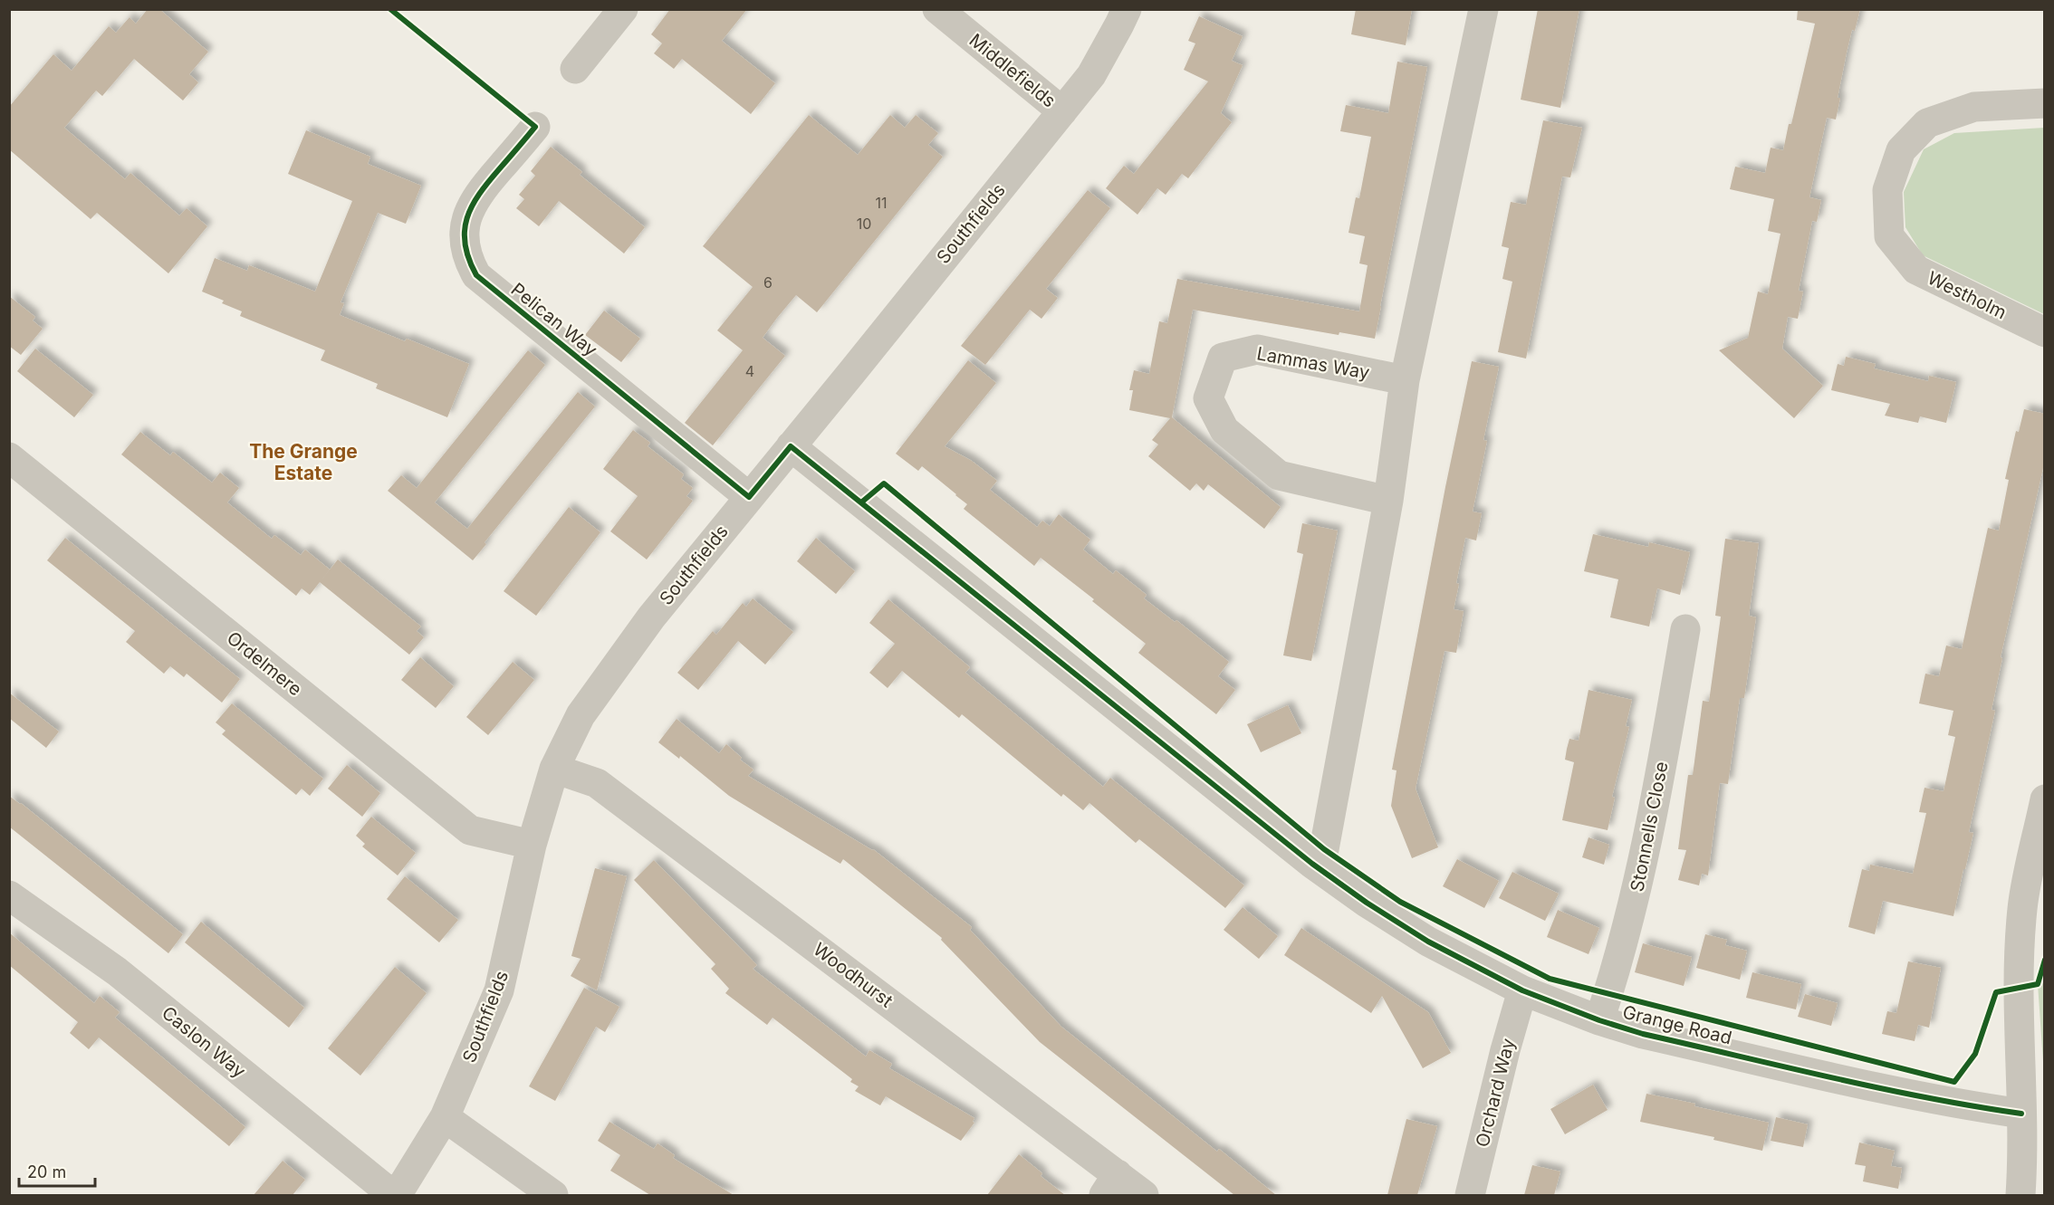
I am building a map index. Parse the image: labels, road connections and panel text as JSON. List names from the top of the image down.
{
  "streets": {
    "street": [
      "Middlefields",
      "Southfields",
      "Westholm",
      "Pelican Way",
      "Lammas Way",
      "Ordelmere",
      "Stonnells Close",
      "Woodhurst",
      "Grange Road",
      "Caslon Way",
      "Orchard Way"
    ]
  },
  "crossings": [
    ["Middlefields", "Southfields"],
    ["Southfields", "Pelican Way"],
    ["Southfields", "Ordelmere"],
    ["Southfields", "Woodhurst"],
    ["Southfields", "Grange Road"],
    ["Southfields", "Caslon Way"],
    ["Stonnells Close", "Grange Road"],
    ["Grange Road", "Orchard Way"]
  ],
  "districts": ["The Grange Estate"],
  "house_numbers": [
    "11",
    "10",
    "6",
    "4"
  ],
  "scale_bar": "20 m"
}
